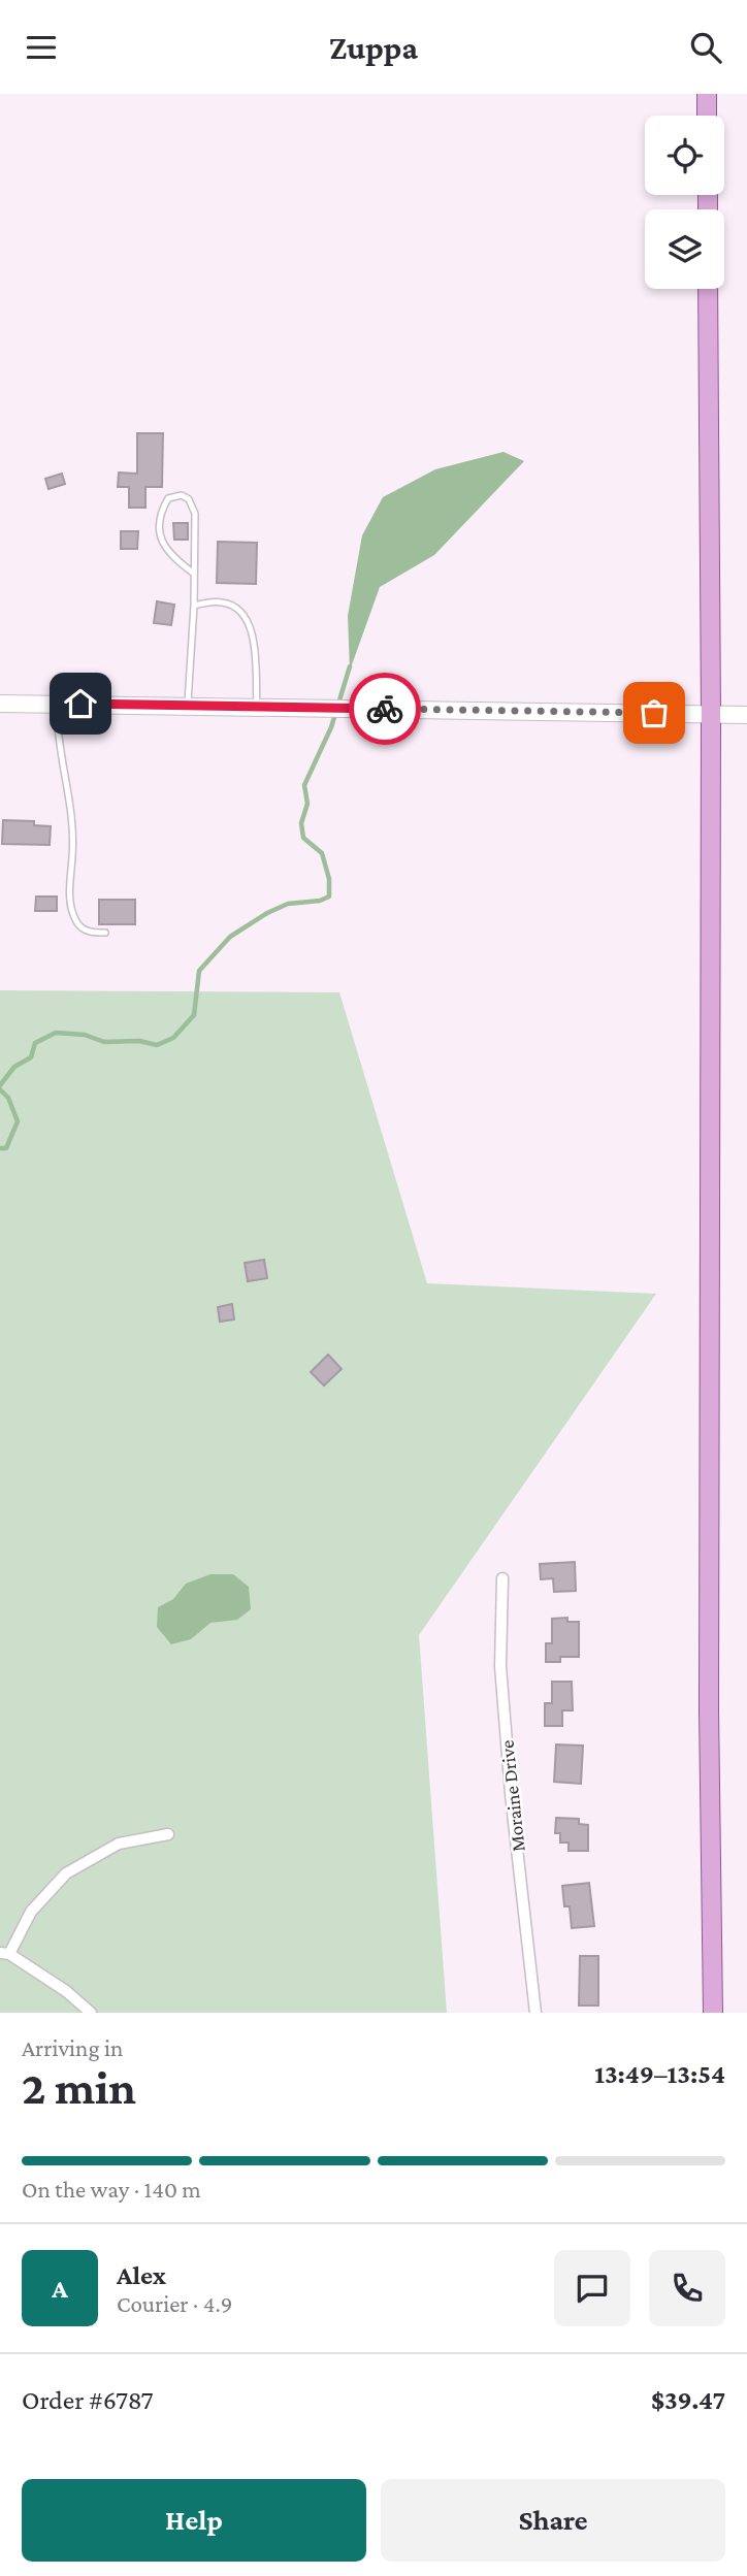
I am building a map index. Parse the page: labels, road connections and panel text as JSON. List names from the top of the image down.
{
  "streets": {
    "street": ["Moraine Drive"]
  },
  "page": {
    "header": "Zuppa",
    "heading": ["2 min", "Arriving in", "13:49–13:54"],
    "panel": [
      "Alex",
      "Courier · 4.9",
      "Order #6787",
      "$39.47"
    ],
    "bar": "On the way · 140 m",
    "round": "A",
    "buttons": ["Help", "Share"]
  }
}
